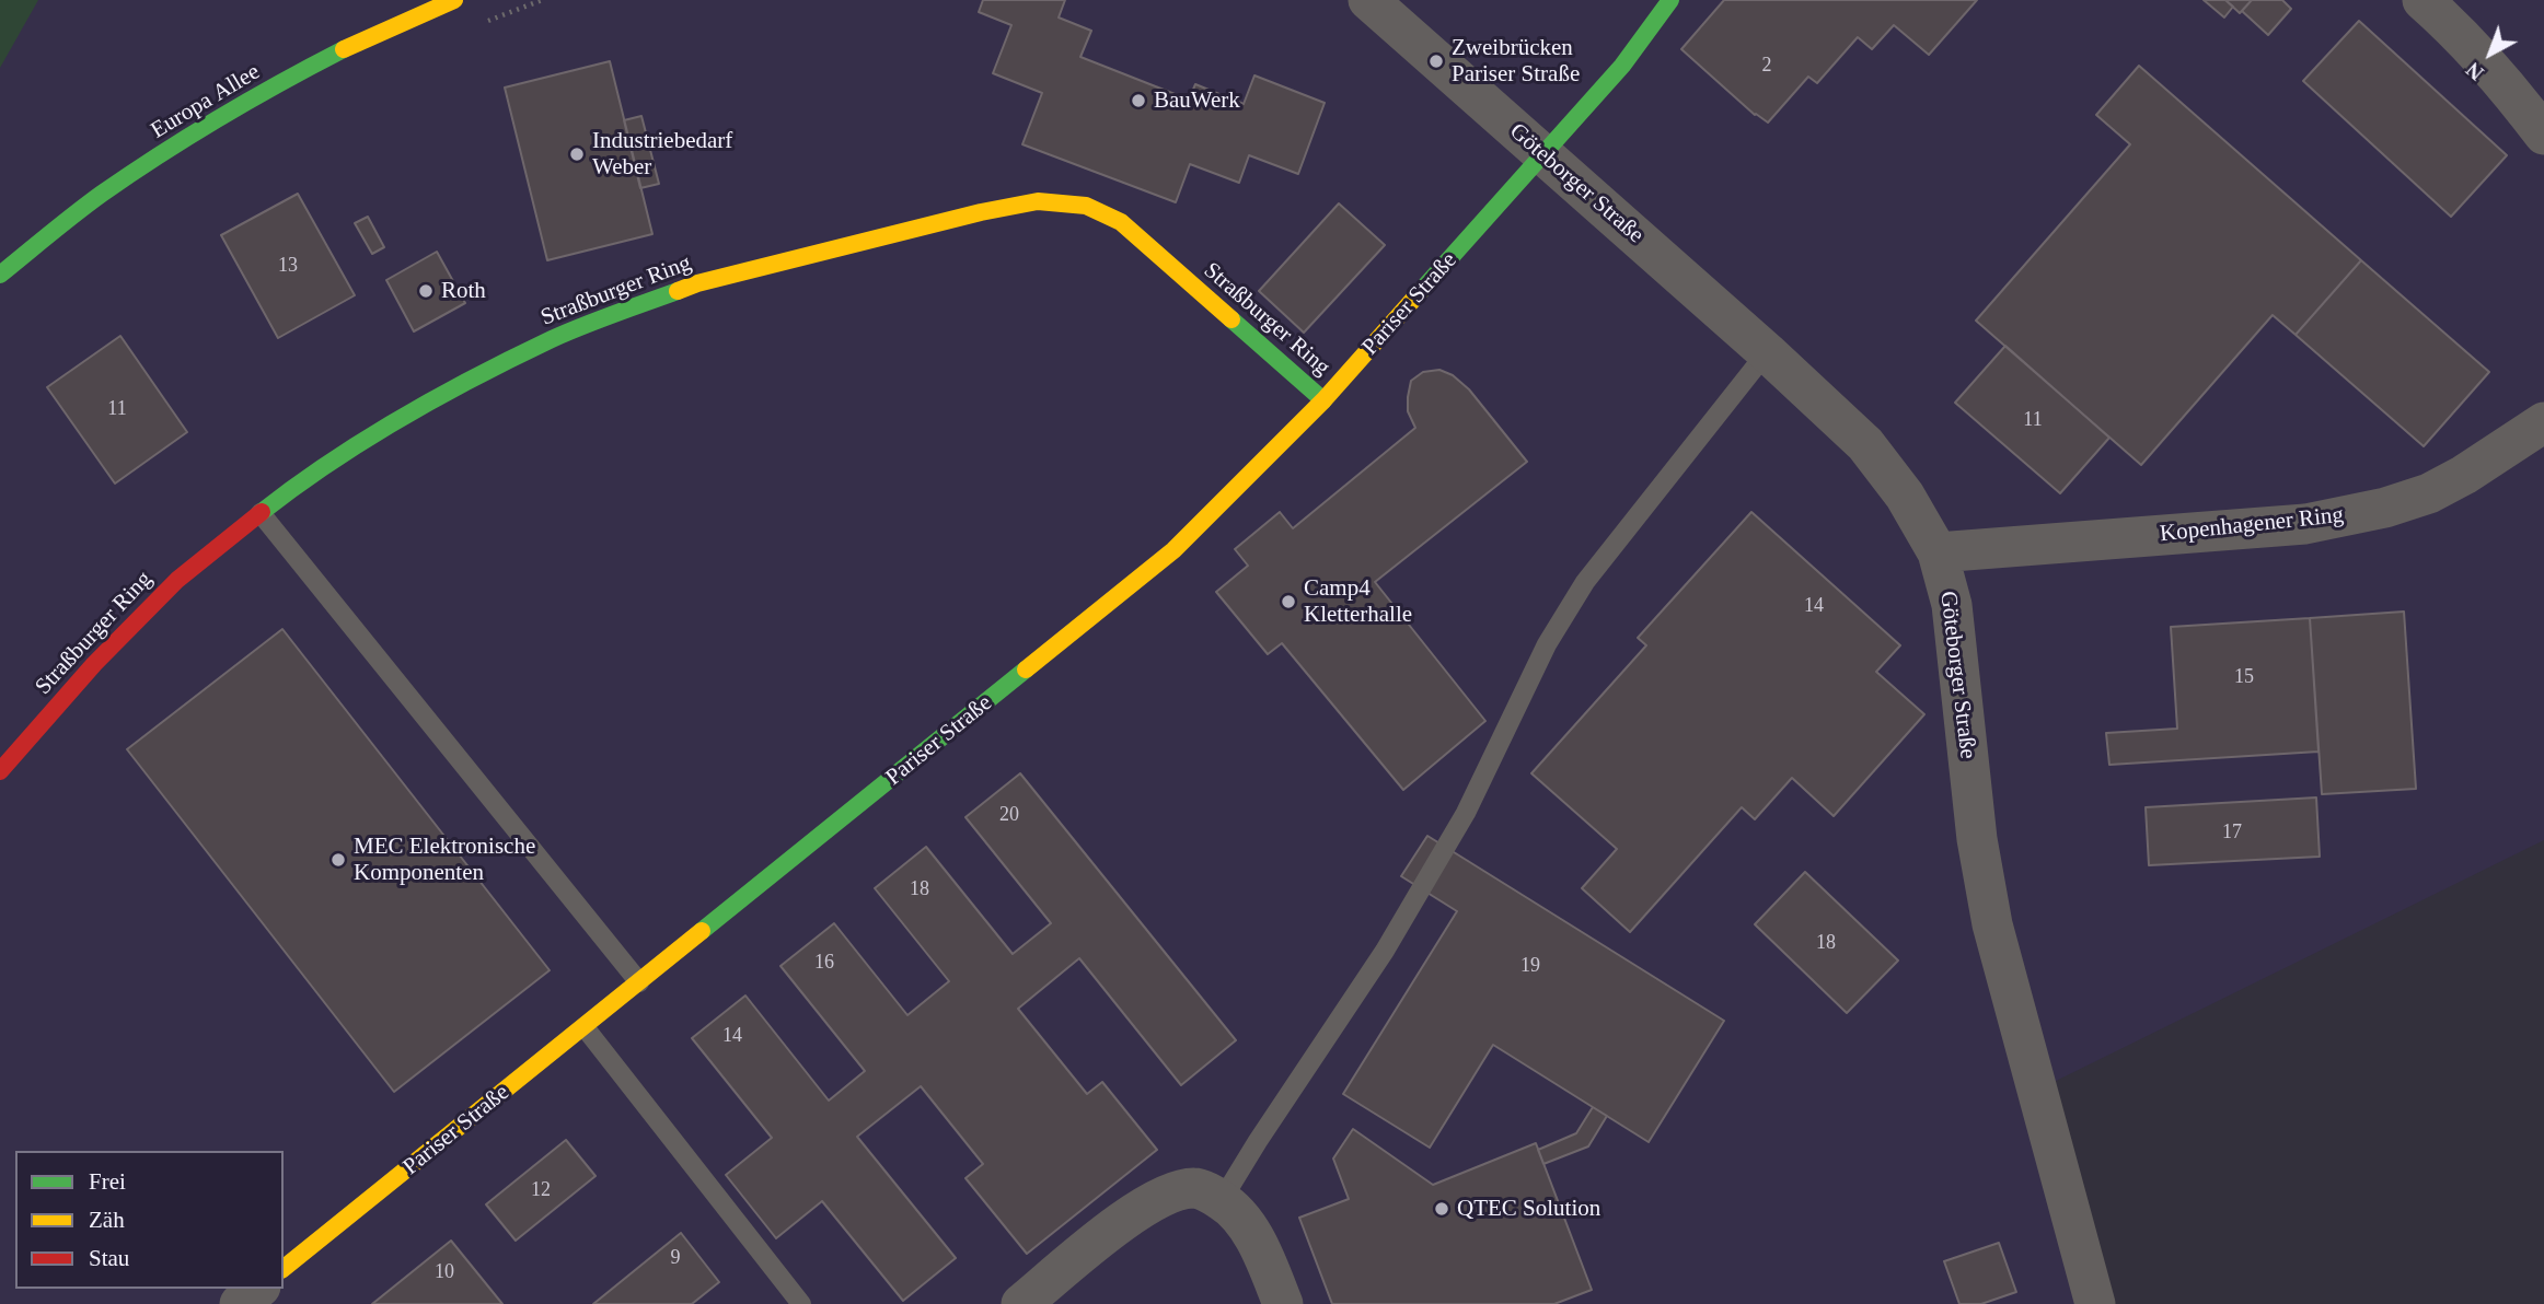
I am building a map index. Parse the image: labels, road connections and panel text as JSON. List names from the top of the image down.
{
  "streets": {
    "street": [
      "Europa Allee",
      "Göteborger Straße",
      "Straßburger Ring",
      "Pariser Straße",
      "Kopenhagener Ring"
    ]
  },
  "crossings": [
    ["Göteborger Straße", "Pariser Straße"],
    ["Göteborger Straße", "Kopenhagener Ring"],
    ["Straßburger Ring", "Pariser Straße"]
  ],
  "places": [
    "Zweibrücken Pariser Straße",
    "BauWerk",
    "Industriebedarf Weber",
    "Roth",
    "Camp4 Kletterhalle",
    "MEC Elektronische Komponenten",
    "QTEC Solution"
  ],
  "house_numbers": [
    "2",
    "13",
    "11",
    "11",
    "14",
    "15",
    "20",
    "17",
    "18",
    "18",
    "16",
    "19",
    "14",
    "12",
    "9",
    "10"
  ],
  "legend": ["Frei", "Zäh", "Stau"],
  "north": "bottom left"
}
